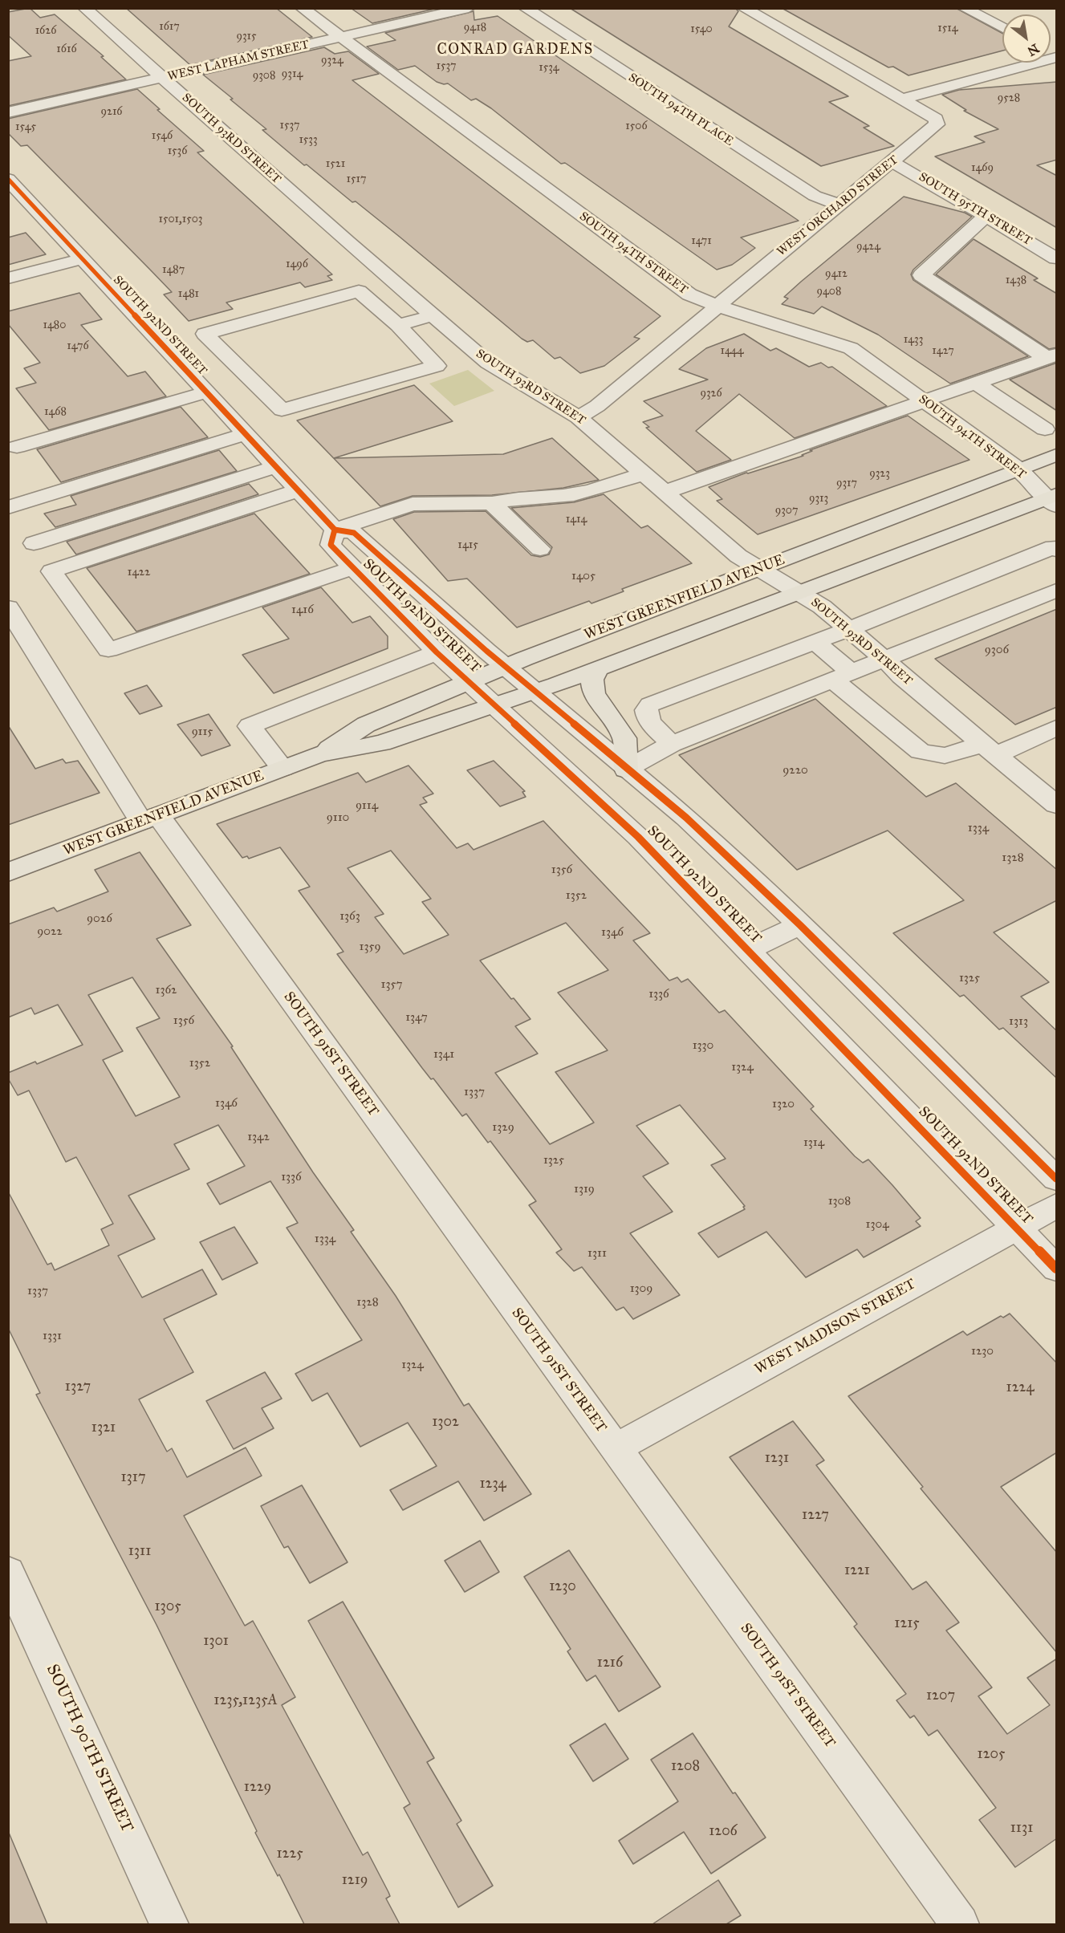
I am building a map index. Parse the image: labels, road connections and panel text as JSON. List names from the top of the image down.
{
  "streets": {
    "main road": ["WEST GREENFIELD AVENUE"],
    "street": [
      "WEST LAPHAM STREET",
      "SOUTH 94TH PLACE",
      "SOUTH 93RD STREET",
      "WEST ORCHARD STREET",
      "SOUTH 95TH STREET",
      "SOUTH 94TH STREET",
      "SOUTH 92ND STREET",
      "SOUTH 91ST STREET",
      "WEST MADISON STREET",
      "SOUTH 90TH STREET"
    ]
  },
  "crossings": [
    ["WEST LAPHAM STREET", "SOUTH 93RD STREET"],
    ["WEST LAPHAM STREET", "SOUTH 94TH STREET"],
    ["SOUTH 94TH PLACE", "WEST ORCHARD STREET"],
    ["SOUTH 93RD STREET", "WEST ORCHARD STREET"],
    ["SOUTH 93RD STREET", "WEST GREENFIELD AVENUE"],
    ["WEST ORCHARD STREET", "SOUTH 95TH STREET"],
    ["WEST ORCHARD STREET", "SOUTH 94TH STREET"],
    ["SOUTH 94TH STREET", "WEST GREENFIELD AVENUE"],
    ["SOUTH 92ND STREET", "WEST GREENFIELD AVENUE"],
    ["SOUTH 92ND STREET", "WEST MADISON STREET"],
    ["WEST GREENFIELD AVENUE", "SOUTH 91ST STREET"],
    ["SOUTH 91ST STREET", "WEST MADISON STREET"]
  ],
  "districts": ["CONRAD GARDENS"],
  "house_numbers": [
    "1617",
    "9418",
    "1514",
    "1540",
    "1626",
    "9315",
    "1616",
    "9324",
    "1537",
    "1534",
    "9314",
    "9308",
    "9528",
    "9216",
    "1537",
    "1506",
    "1545",
    "1546",
    "1533",
    "1536",
    "1521",
    "1469",
    "1517",
    "1501,1503",
    "1471",
    "9424",
    "1496",
    "1487",
    "9412",
    "1438",
    "9408",
    "1481",
    "1480",
    "1433",
    "1476",
    "1444",
    "1427",
    "9326",
    "1468",
    "9323",
    "9317",
    "9313",
    "9307",
    "1414",
    "1415",
    "1422",
    "1405",
    "1416",
    "9306",
    "9115",
    "9220",
    "9114",
    "9110",
    "1334",
    "1328",
    "1356",
    "1352",
    "1363",
    "9026",
    "9022",
    "1346",
    "1359",
    "1325",
    "1357",
    "1362",
    "1336",
    "1347",
    "1356",
    "1313",
    "1330",
    "1341",
    "1352",
    "1324",
    "1337",
    "1346",
    "1320",
    "1329",
    "1342",
    "1314",
    "1325",
    "1336",
    "1319",
    "1308",
    "1304",
    "1334",
    "1311",
    "1309",
    "1337",
    "1328",
    "1331",
    "1230",
    "1324",
    "1327",
    "1224",
    "1302",
    "1321",
    "1231",
    "1317",
    "1234",
    "1227",
    "1311",
    "1221",
    "1230",
    "1305",
    "1215",
    "1301",
    "1216",
    "1207",
    "1235,1235A",
    "1205",
    "1208",
    "1229",
    "1131",
    "1206",
    "1225",
    "1219"
  ],
  "north": "bottom right"
}
